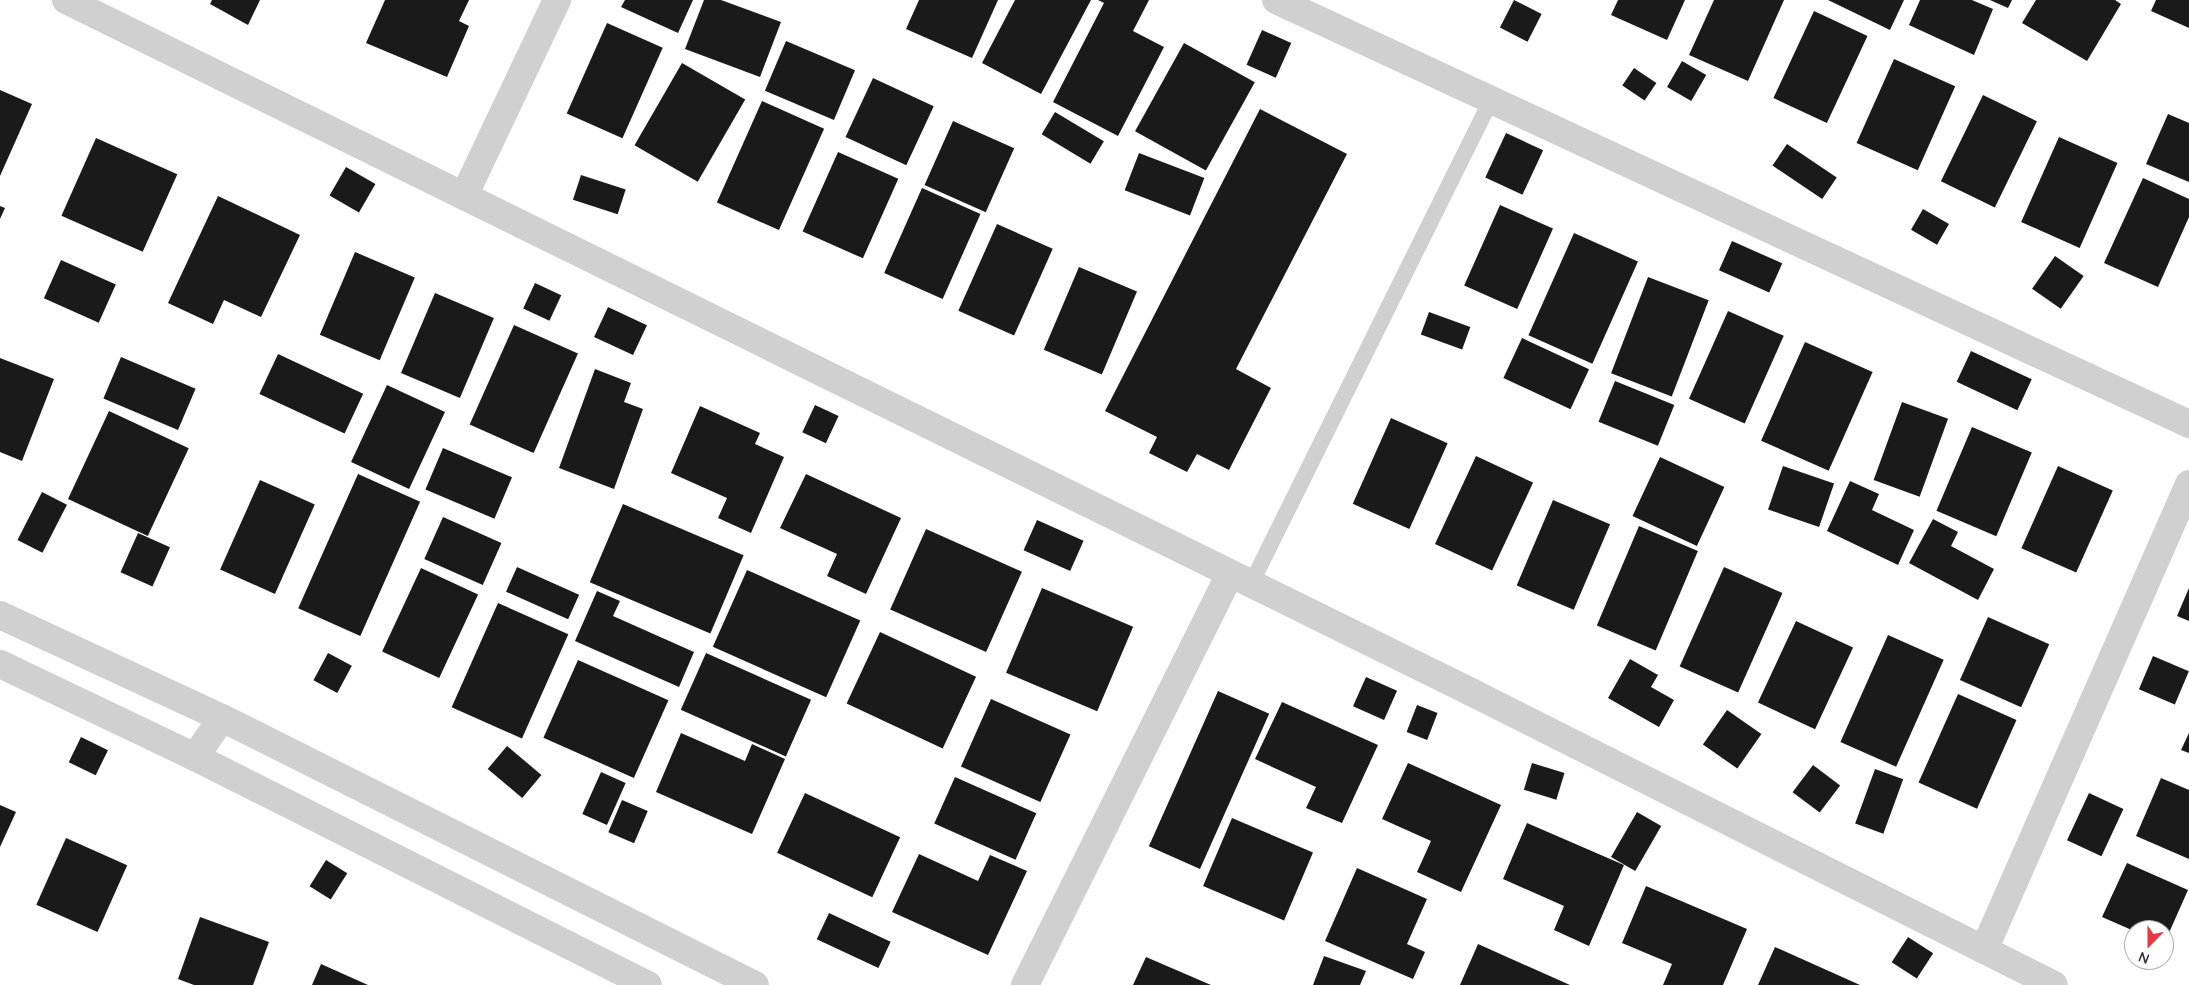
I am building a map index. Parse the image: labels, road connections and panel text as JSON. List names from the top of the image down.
{
  "north": "bottom"
}
